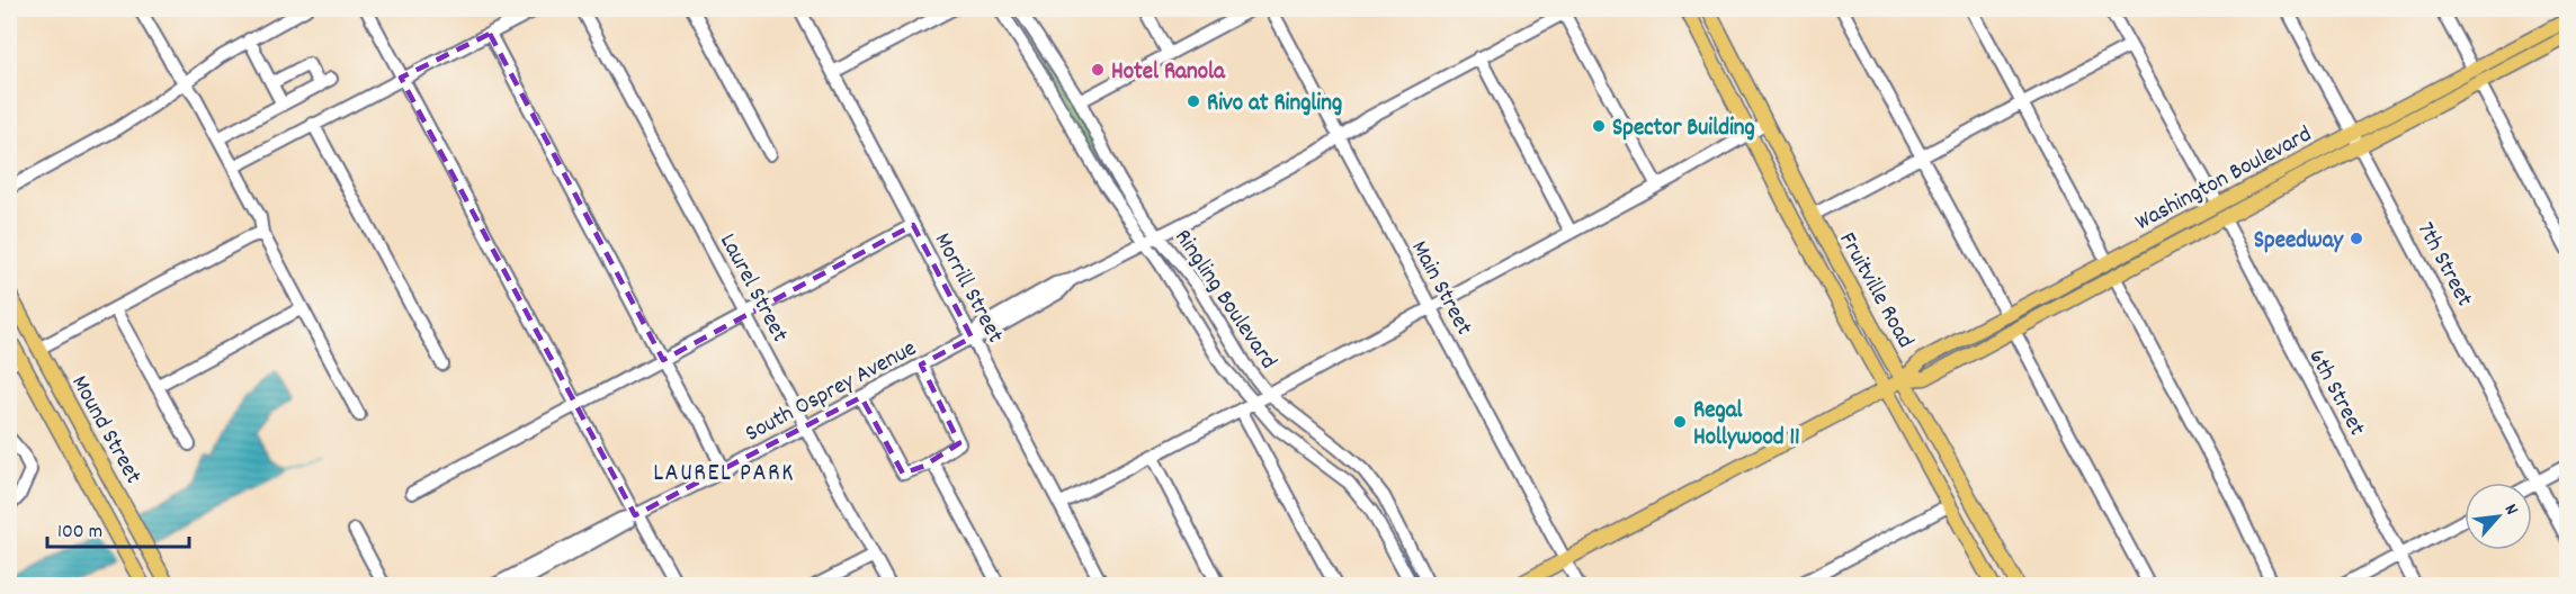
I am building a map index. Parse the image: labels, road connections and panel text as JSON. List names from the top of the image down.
{
  "streets": {
    "main road": ["Washington Boulevard", "Fruitville Road", "Mound Street"],
    "street": [
      "7th Street",
      "Laurel Street",
      "Morrill Street",
      "Main Street",
      "Ringling Boulevard",
      "South Osprey Avenue",
      "6th Street"
    ]
  },
  "crossings": [
    ["Washington Boulevard", "7th Street"],
    ["Washington Boulevard", "Main Street"],
    ["Washington Boulevard", "Fruitville Road"],
    ["Washington Boulevard", "6th Street"],
    ["Laurel Street", "South Osprey Avenue"],
    ["Morrill Street", "South Osprey Avenue"],
    ["Main Street", "South Osprey Avenue"],
    ["Ringling Boulevard", "South Osprey Avenue"]
  ],
  "districts": ["LAUREL PARK"],
  "places": [
    "Hotel Ranola",
    "Rivo at Ringling",
    "Spector Building",
    "Speedway",
    "Regal Hollywood 11"
  ],
  "scale_bar": "100 m",
  "north": "top right"
}
